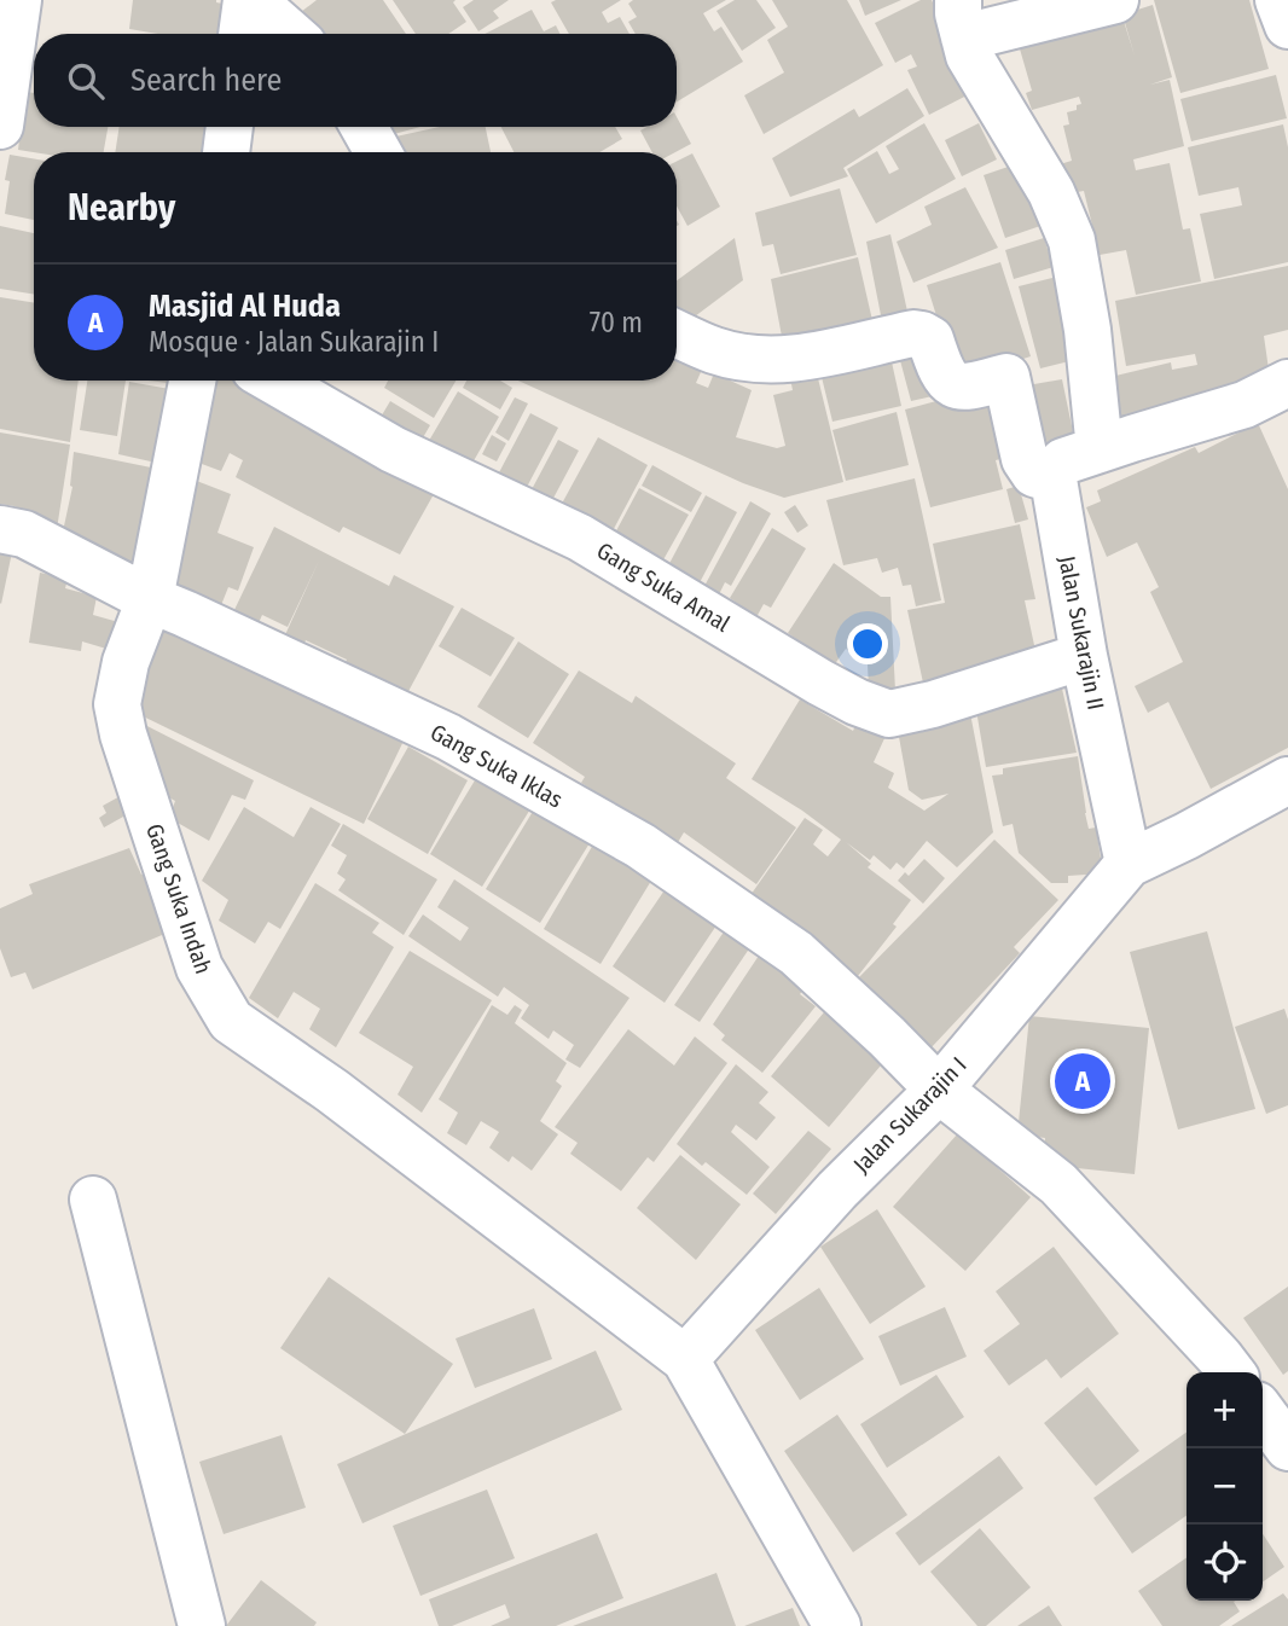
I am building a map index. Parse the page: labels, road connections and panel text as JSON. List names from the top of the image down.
{
  "streets": {
    "street": [
      "Gang Suka Amal",
      "Jalan Sukarajin II",
      "Gang Suka Iklas",
      "Gang Suka Indah",
      "Jalan Sukarajin I"
    ]
  },
  "crossings": [
    ["Gang Suka Amal", "Jalan Sukarajin II"],
    ["Jalan Sukarajin II", "Jalan Sukarajin I"],
    ["Gang Suka Iklas", "Gang Suka Indah"],
    ["Gang Suka Iklas", "Jalan Sukarajin I"],
    ["Gang Suka Indah", "Jalan Sukarajin I"]
  ],
  "page": {
    "search": "Search here",
    "heading": "Nearby",
    "list": [
      {
        "mark": "A",
        "name": "Masjid Al Huda",
        "note": "Mosque · Jalan Sukarajin I",
        "value": "70 m"
      }
    ],
    "pins": "A",
    "map_buttons": ["+", "−"]
  }
}
